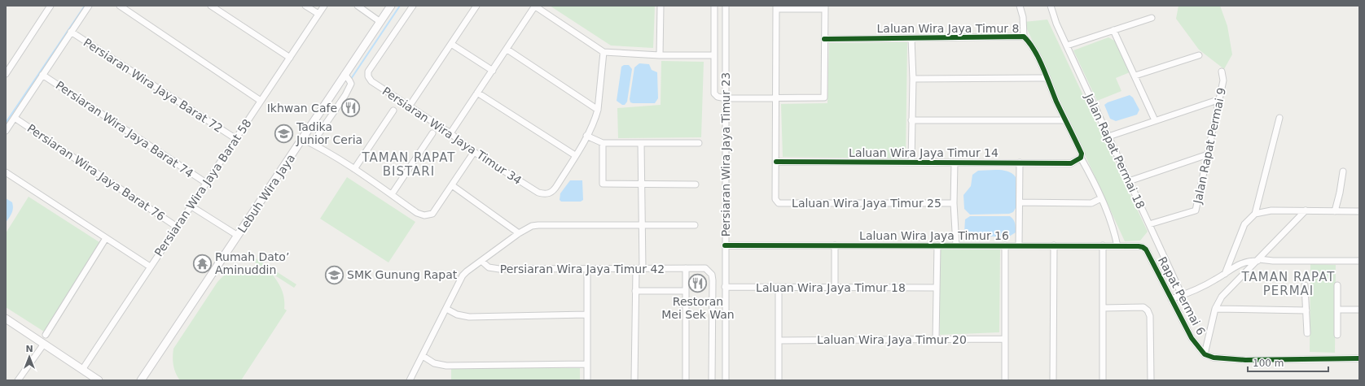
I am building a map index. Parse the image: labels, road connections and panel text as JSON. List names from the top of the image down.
{
  "streets": {
    "street": [
      "Laluan Wira Jaya Timur 8",
      "Persiaran Wira Jaya Barat 72",
      "Persiaran Wira Jaya Barat 74",
      "Persiaran Wira Jaya Timur 34",
      "Jalan Rapat Permai 9",
      "Jalan Rapat Permai 18",
      "Laluan Wira Jaya Timur 14",
      "Persiaran Wira Jaya Timur 23",
      "Persiaran Wira Jaya Barat 76",
      "Persiaran Wira Jaya Barat 58",
      "Lebuh Wira Jaya",
      "Laluan Wira Jaya Timur 25",
      "Laluan Wira Jaya Timur 16",
      "Persiaran Wira Jaya Timur 42",
      "Laluan Wira Jaya Timur 18",
      "Rapat Permai 6",
      "Laluan Wira Jaya Timur 20"
    ]
  },
  "crossings": [
    ["Laluan Wira Jaya Timur 8", "Laluan Wira Jaya Timur 14"],
    ["Laluan Wira Jaya Timur 8", "Laluan Wira Jaya Timur 16"],
    ["Persiaran Wira Jaya Barat 72", "Persiaran Wira Jaya Barat 58"],
    ["Persiaran Wira Jaya Barat 74", "Persiaran Wira Jaya Barat 58"],
    ["Jalan Rapat Permai 9", "Jalan Rapat Permai 18"],
    ["Laluan Wira Jaya Timur 14", "Laluan Wira Jaya Timur 25"],
    ["Persiaran Wira Jaya Timur 23", "Laluan Wira Jaya Timur 16"],
    ["Persiaran Wira Jaya Timur 23", "Laluan Wira Jaya Timur 18"],
    ["Persiaran Wira Jaya Barat 76", "Persiaran Wira Jaya Barat 58"],
    ["Laluan Wira Jaya Timur 16", "Rapat Permai 6"]
  ],
  "districts": ["TAMAN RAPAT BISTARI", "TAMAN RAPAT PERMAI"],
  "places": {
    "restaurant": ["Ikhwan Cafe", "Restoran Mei Sek Wan"],
    "school or university": ["Tadika Junior Ceria", "SMK Gunung Rapat"],
    "temple": ["Rumah Dato’ Aminuddin"]
  },
  "scale_bar": "100 m",
  "north": "top"
}
